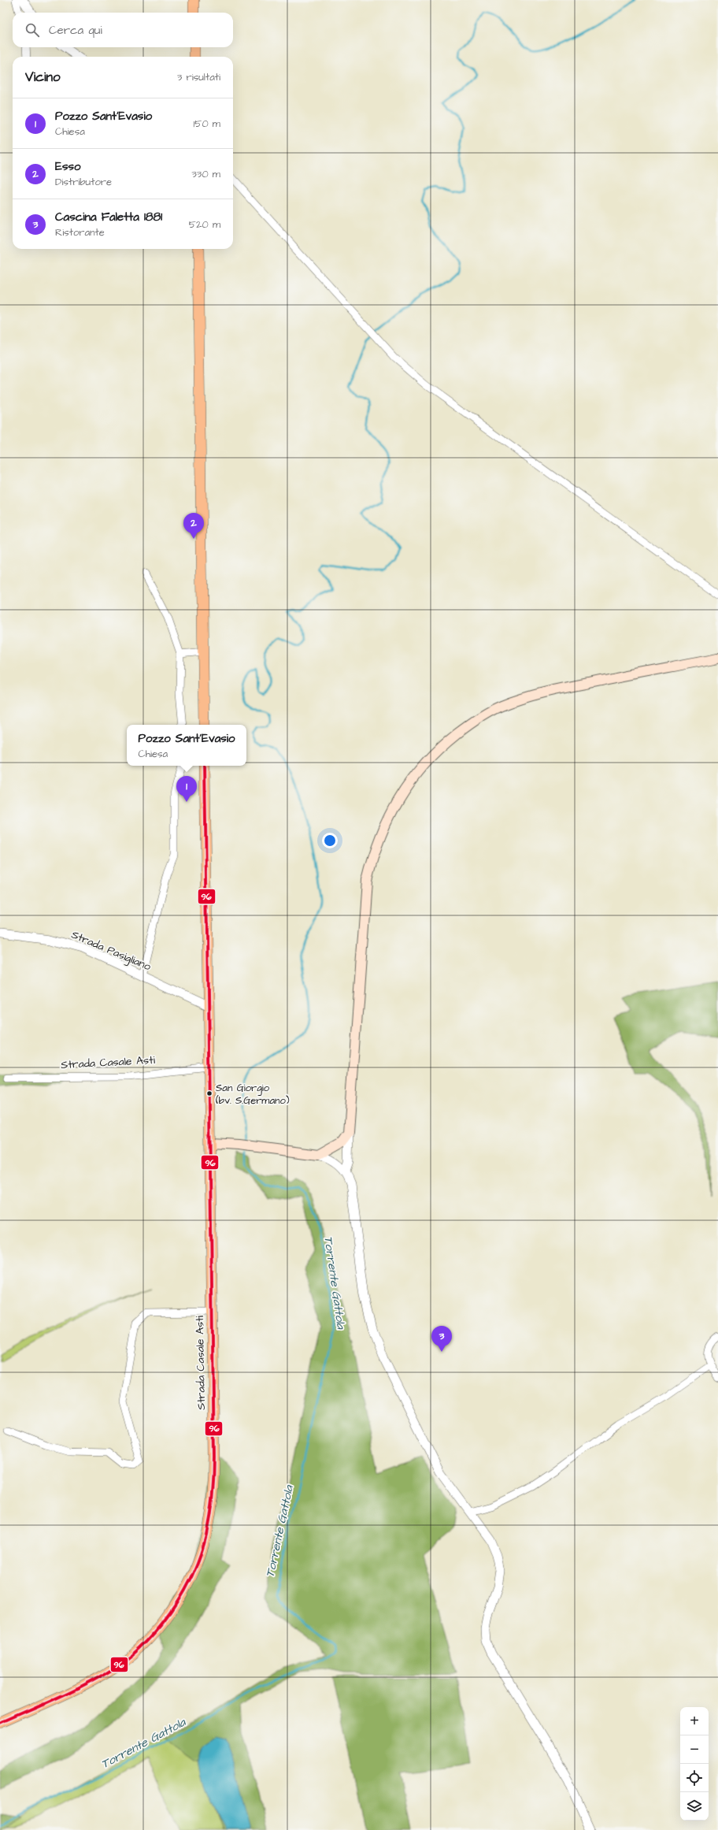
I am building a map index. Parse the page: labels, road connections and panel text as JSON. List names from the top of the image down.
{
  "streets": {
    "main road": ["Strada Casale Asti"],
    "street": ["Strada Pasigliano"]
  },
  "crossings": [
    ["Strada Pasigliano", "Strada Casale Asti"]
  ],
  "water": ["Torrente Gattola"],
  "places": ["San Giorgio (bv. S.Germano)"],
  "lines": ["transit line 96"],
  "page": {
    "search": "Cerca qui",
    "heading": ["Vicino", "3 risultati"],
    "list": [
      {
        "mark": "1",
        "name": "Pozzo Sant'Evasio",
        "note": "Chiesa",
        "value": "150 m"
      },
      {
        "mark": "2",
        "name": "Esso",
        "note": "Distributore",
        "value": "330 m"
      },
      {
        "mark": "3",
        "name": "Cascina Faletta 1881",
        "note": "Ristorante",
        "value": "520 m"
      }
    ],
    "pins": ["2", "1", "3"],
    "popup": ["Pozzo Sant'Evasio", "Chiesa"],
    "map_buttons": ["+", "−"]
  }
}
